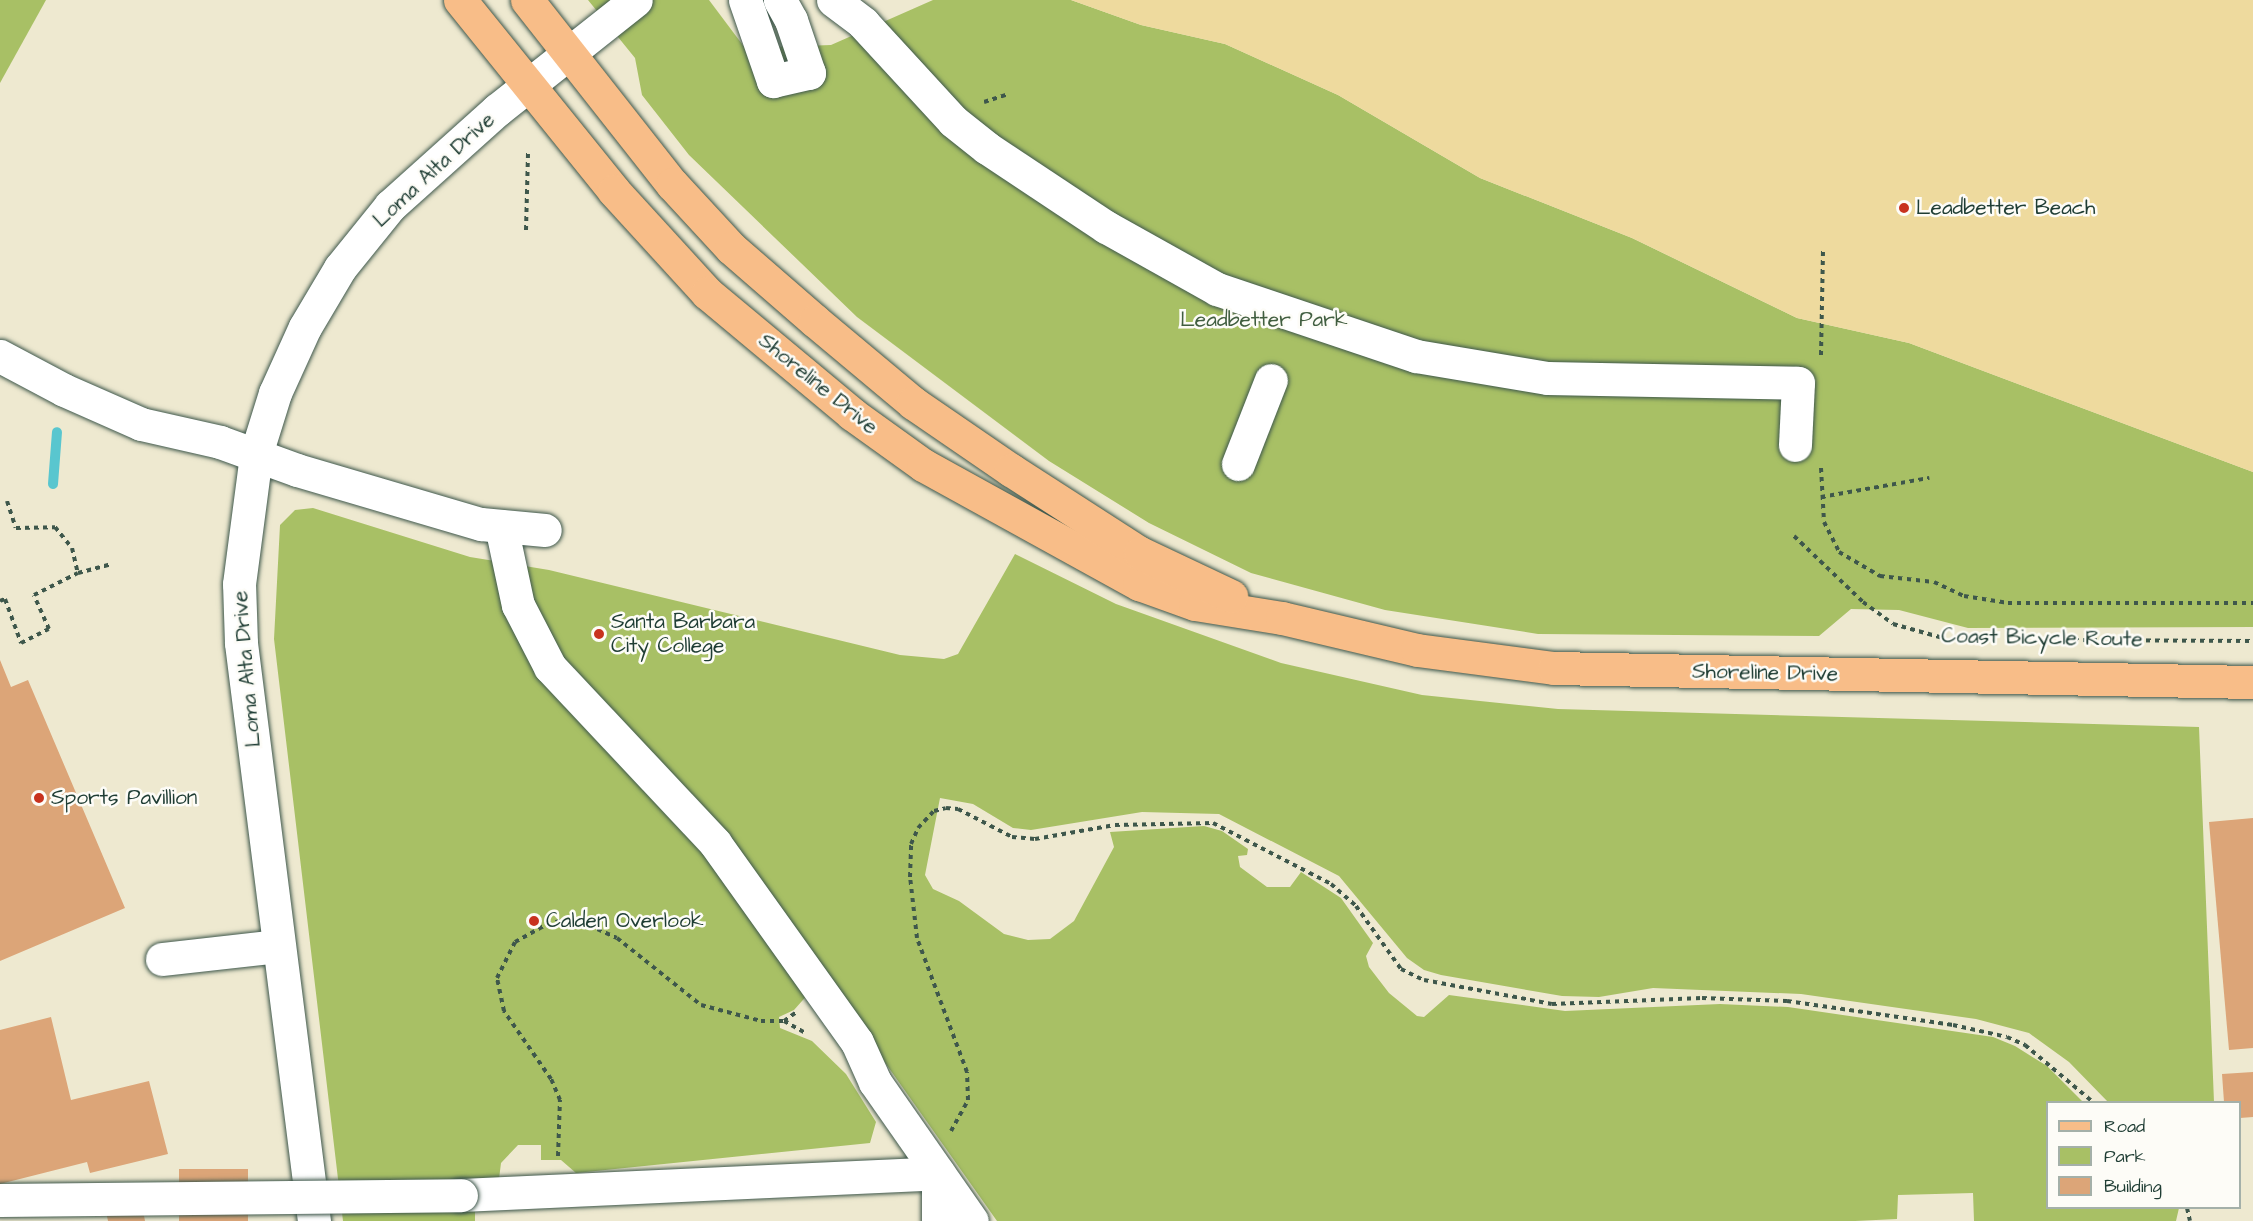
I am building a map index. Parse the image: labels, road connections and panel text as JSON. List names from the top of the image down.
{
  "streets": {
    "main road": ["Shoreline Drive"],
    "street": ["Loma Alta Drive"],
    "path": ["Coast Bicycle Route"]
  },
  "crossings": [
    ["Loma Alta Drive", "Shoreline Drive"]
  ],
  "parks": ["Leadbetter Park"],
  "places": [
    "Leadbetter Beach",
    "Santa Barbara City College",
    "Sports Pavillion",
    "Calden Overlook"
  ],
  "legend": ["Road", "Park", "Building"]
}
